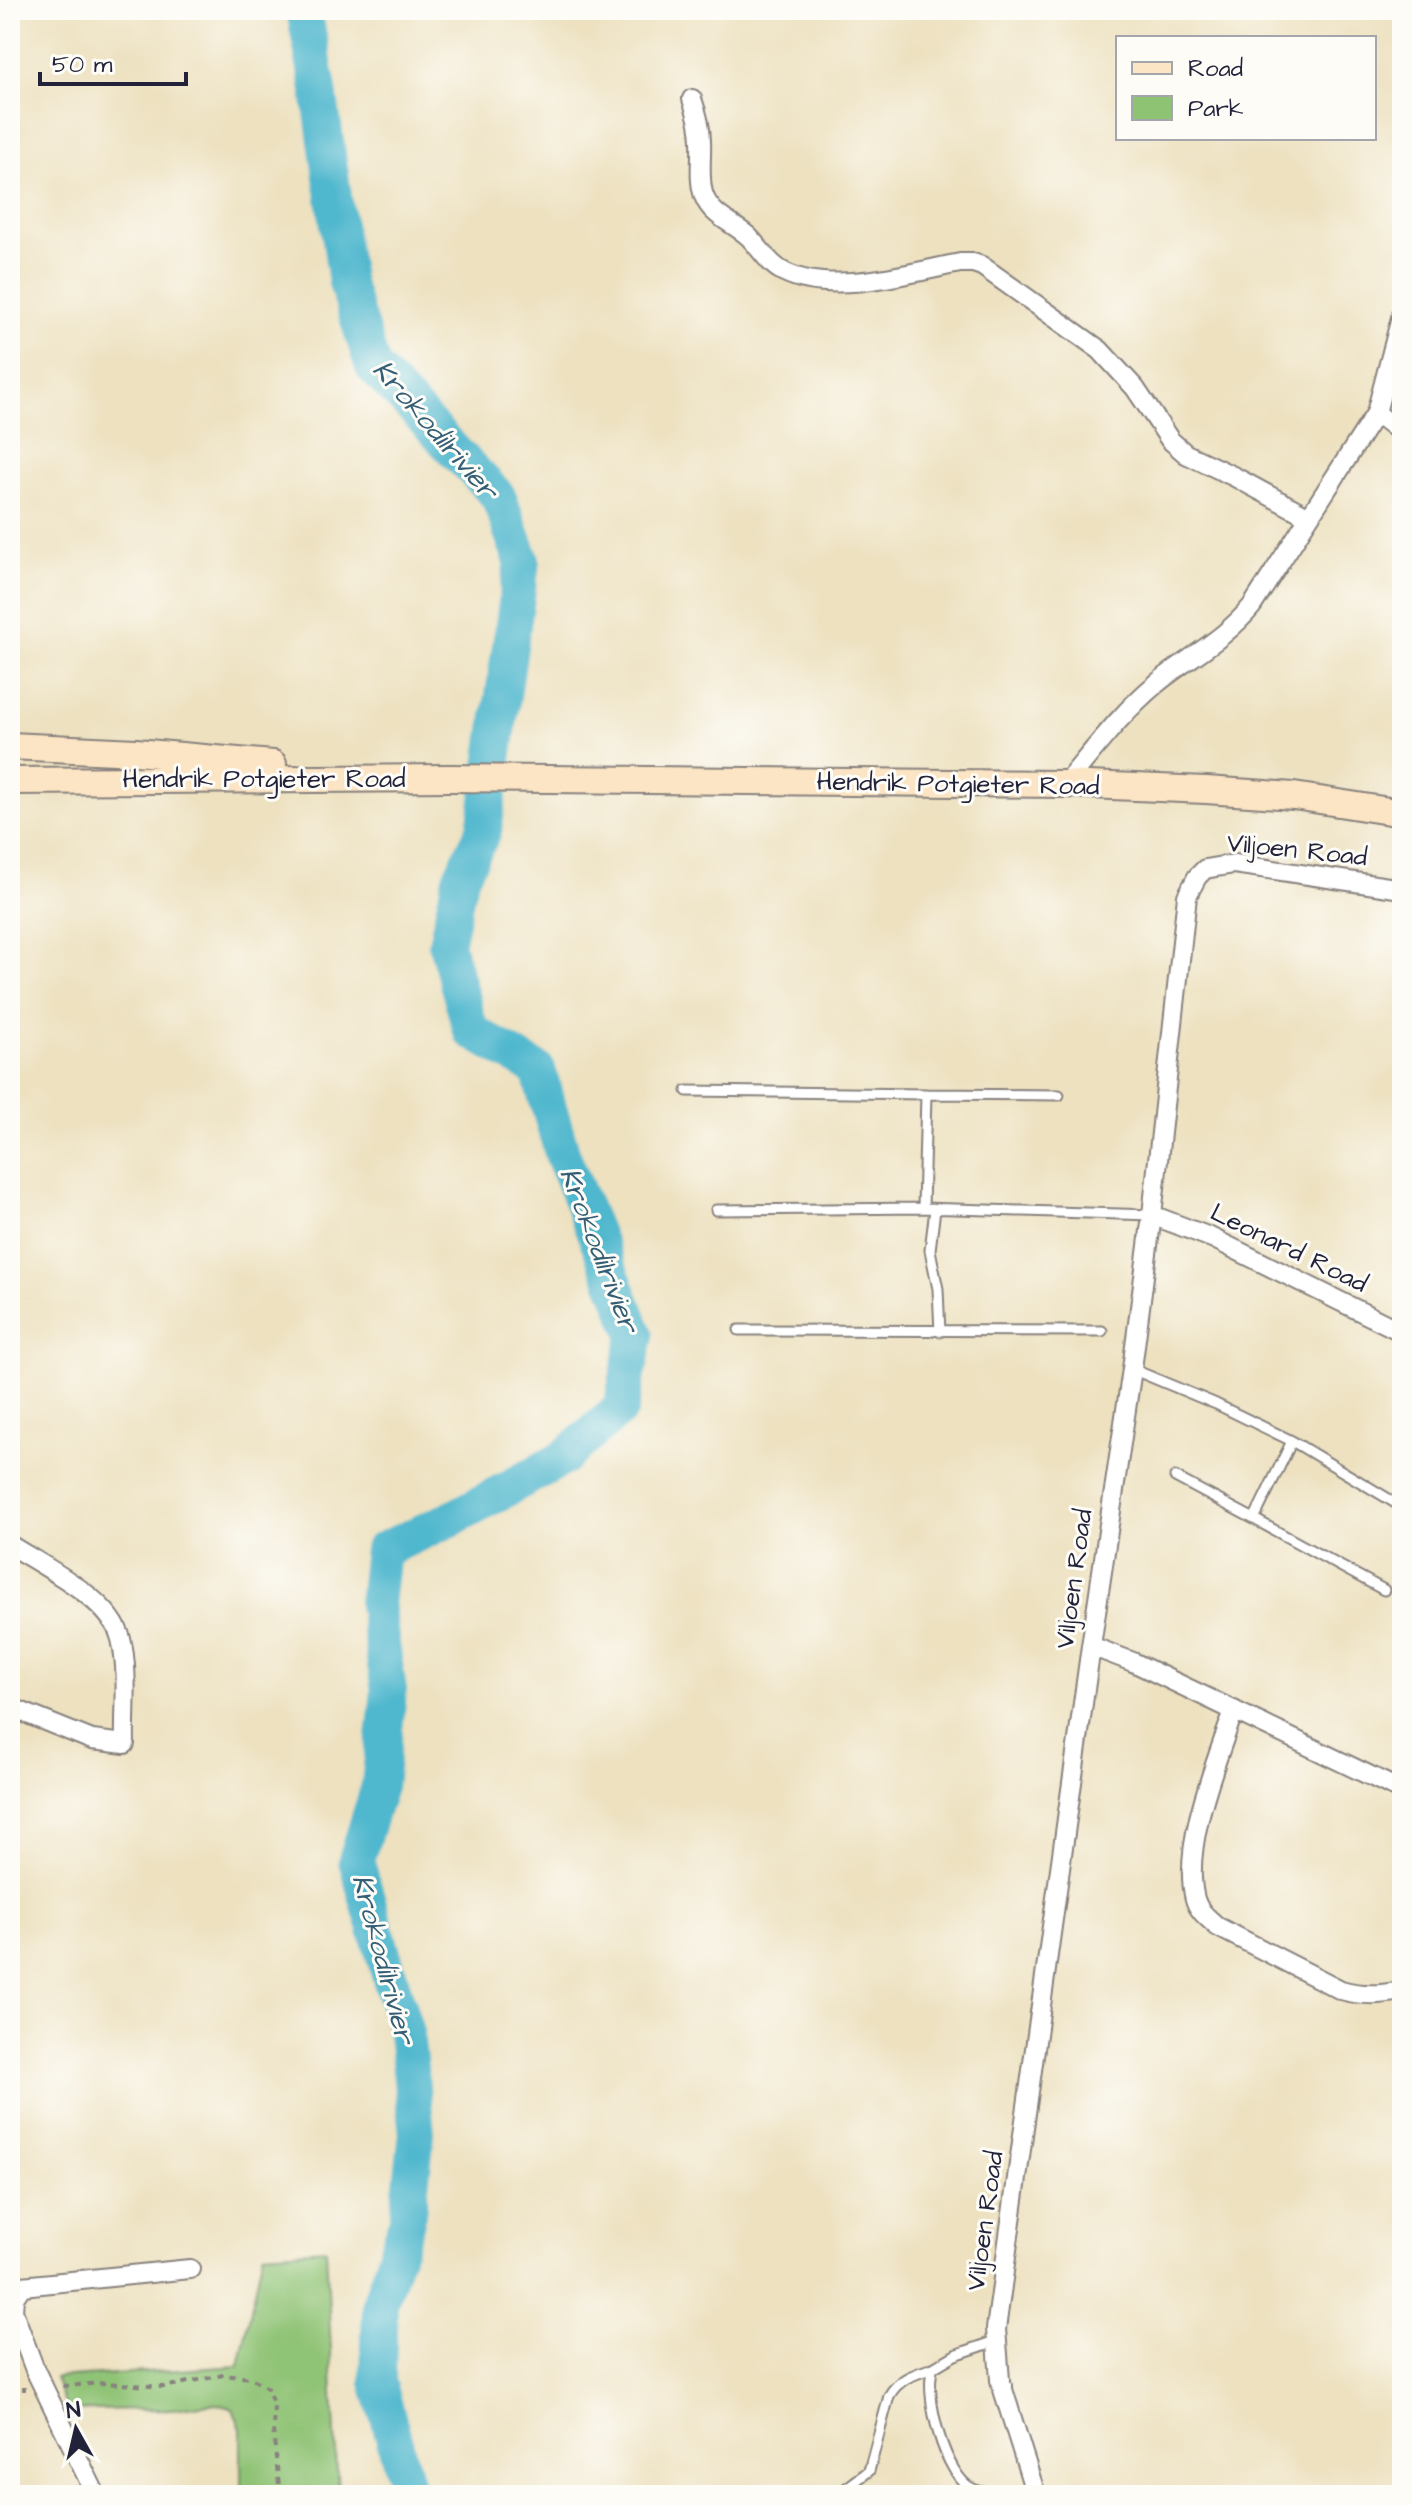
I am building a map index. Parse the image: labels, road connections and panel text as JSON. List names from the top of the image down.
{
  "streets": {
    "main road": ["Hendrik Potgieter Road"],
    "street": ["Viljoen Road", "Leonard Road"]
  },
  "crossings": [
    ["Viljoen Road", "Leonard Road"]
  ],
  "water": ["Krokodilrivier"],
  "legend": ["Road", "Park"],
  "scale_bar": "50 m",
  "north": "top"
}
